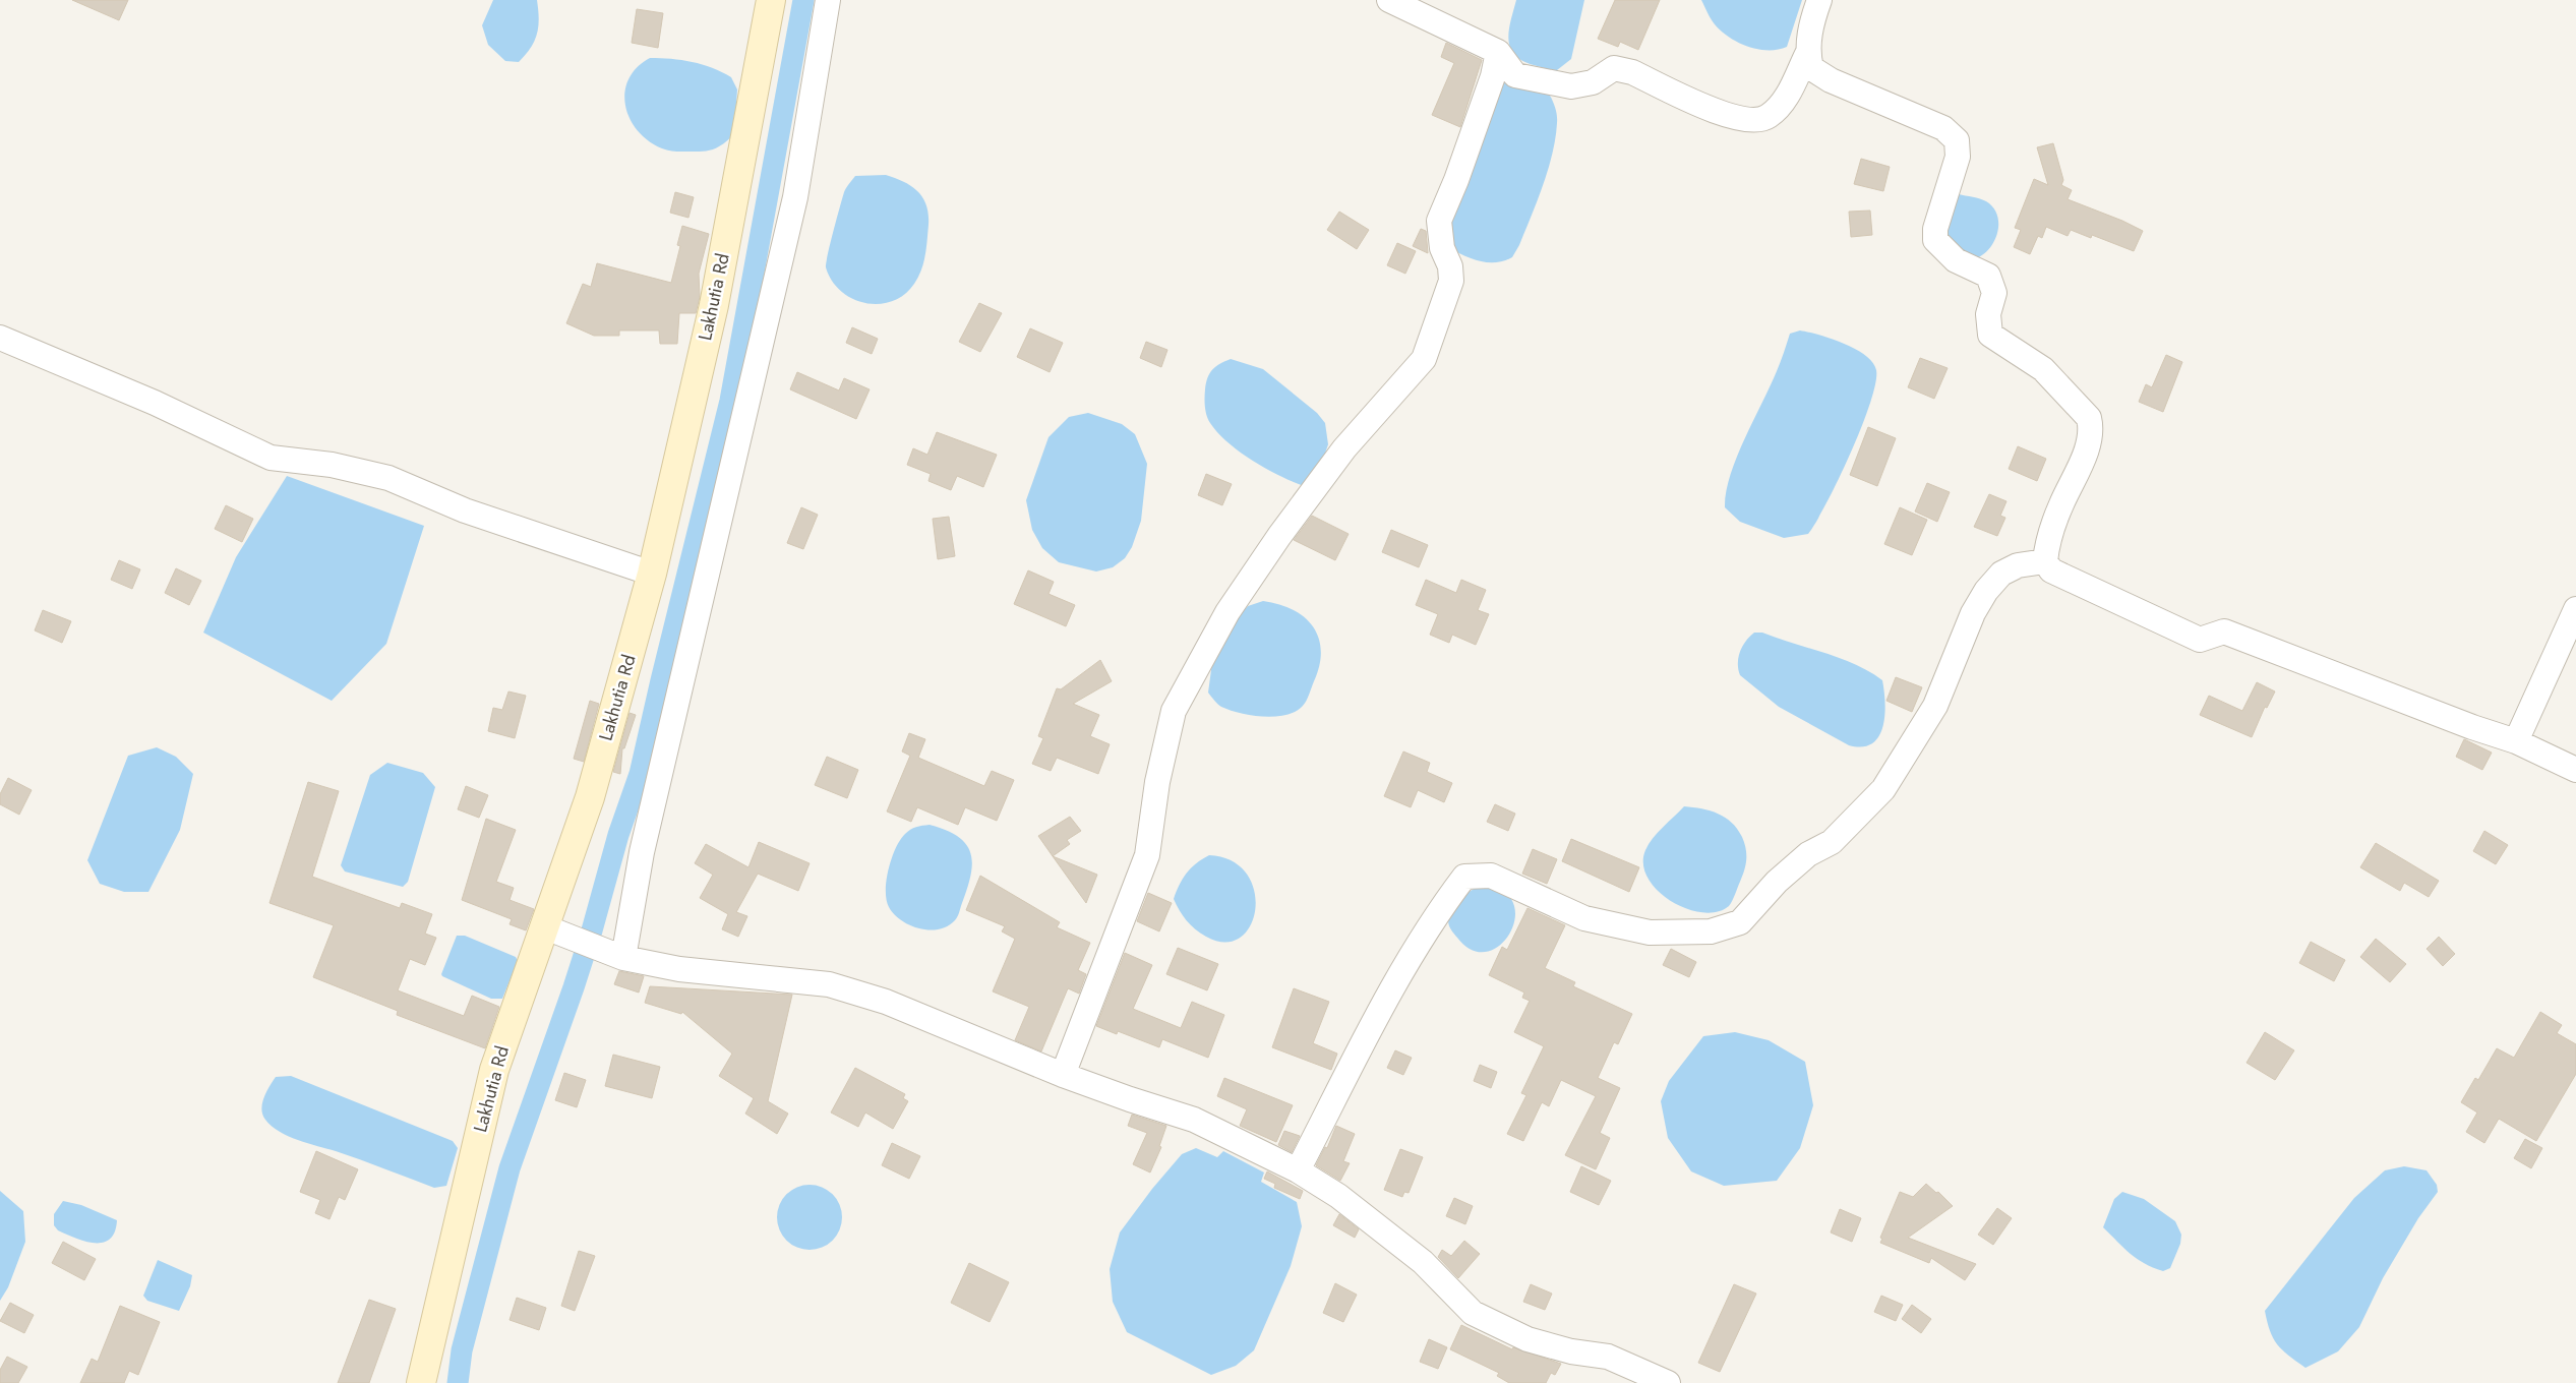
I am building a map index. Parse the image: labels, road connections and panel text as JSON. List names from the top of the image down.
{
  "streets": {
    "street": ["Lakhutia Rd"]
  }
}
